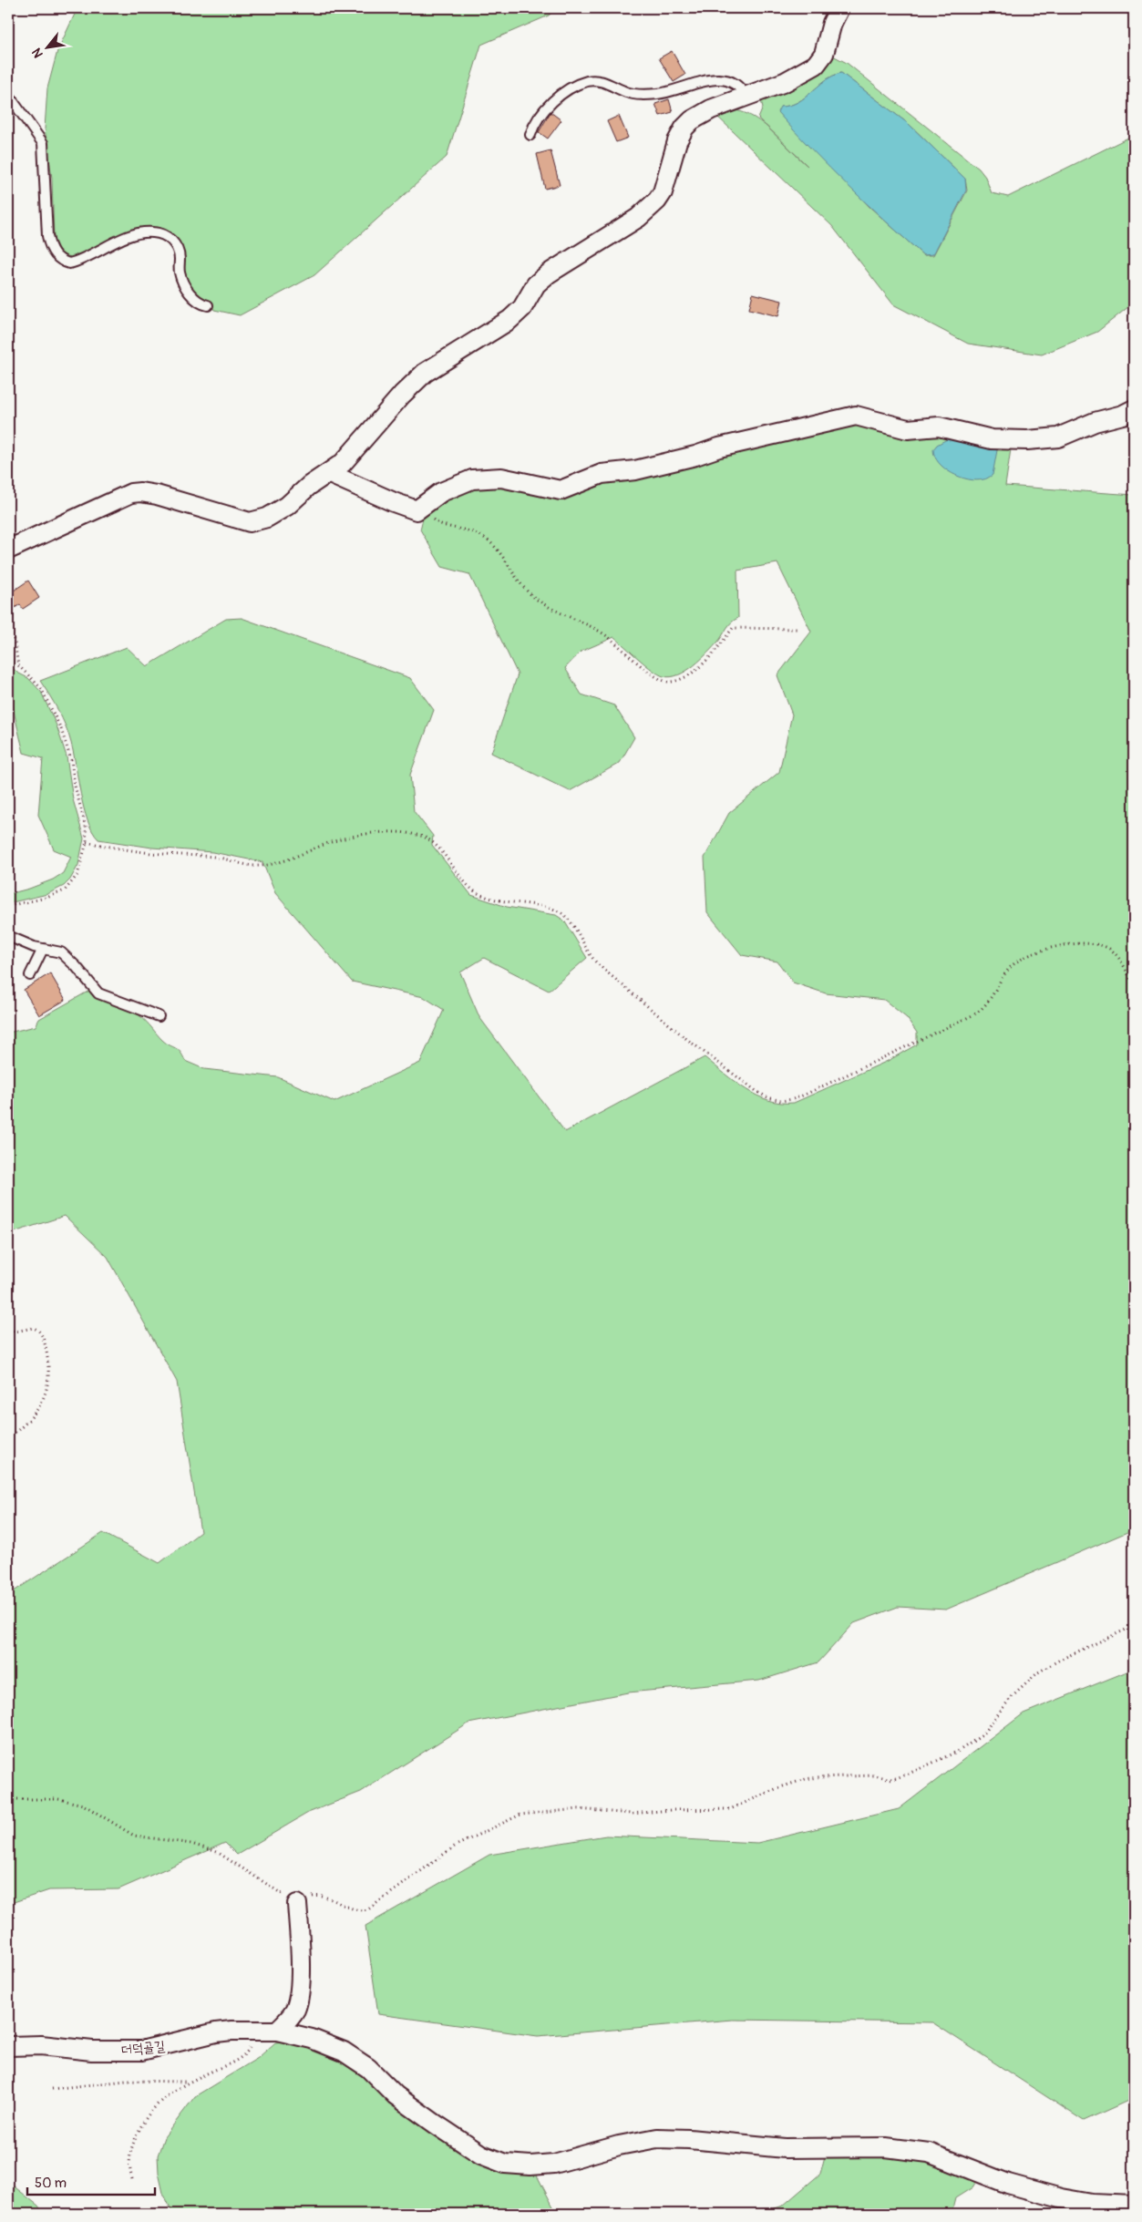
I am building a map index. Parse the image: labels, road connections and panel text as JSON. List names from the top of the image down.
{
  "streets": {
    "street": ["더덕골길"]
  },
  "scale_bar": "50 m",
  "north": "bottom left"
}
